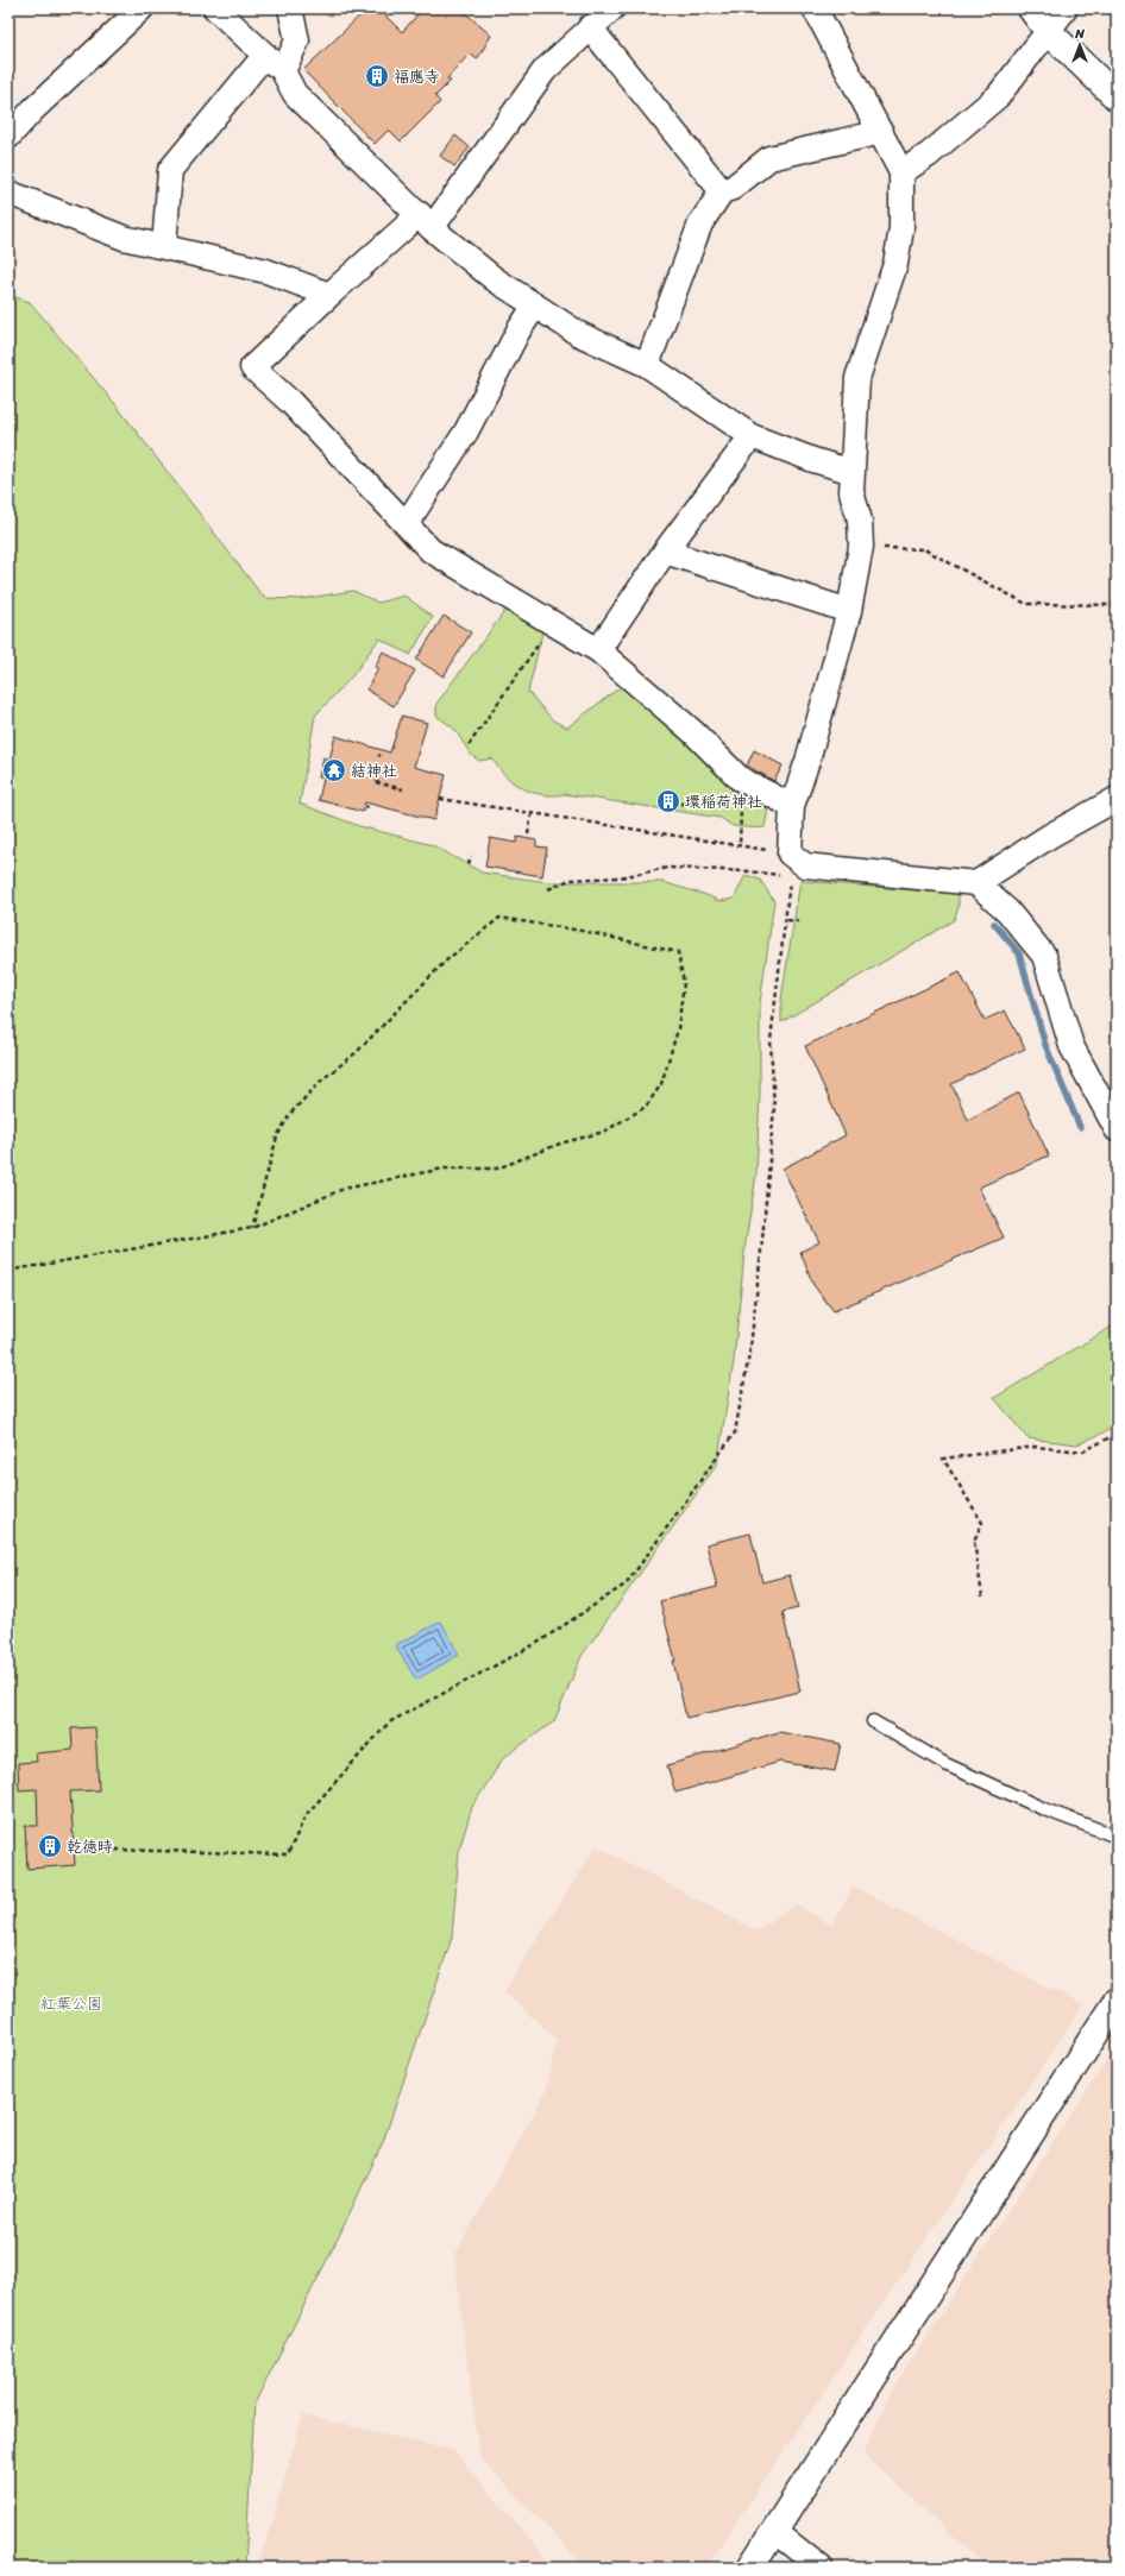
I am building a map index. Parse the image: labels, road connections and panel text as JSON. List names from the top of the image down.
{
  "parks": ["紅葉公園"],
  "places": {
    "building": ["福應寺", "環稲荷神社", "乾徳時"],
    "temple": ["結神社"]
  },
  "north": "top"
}
